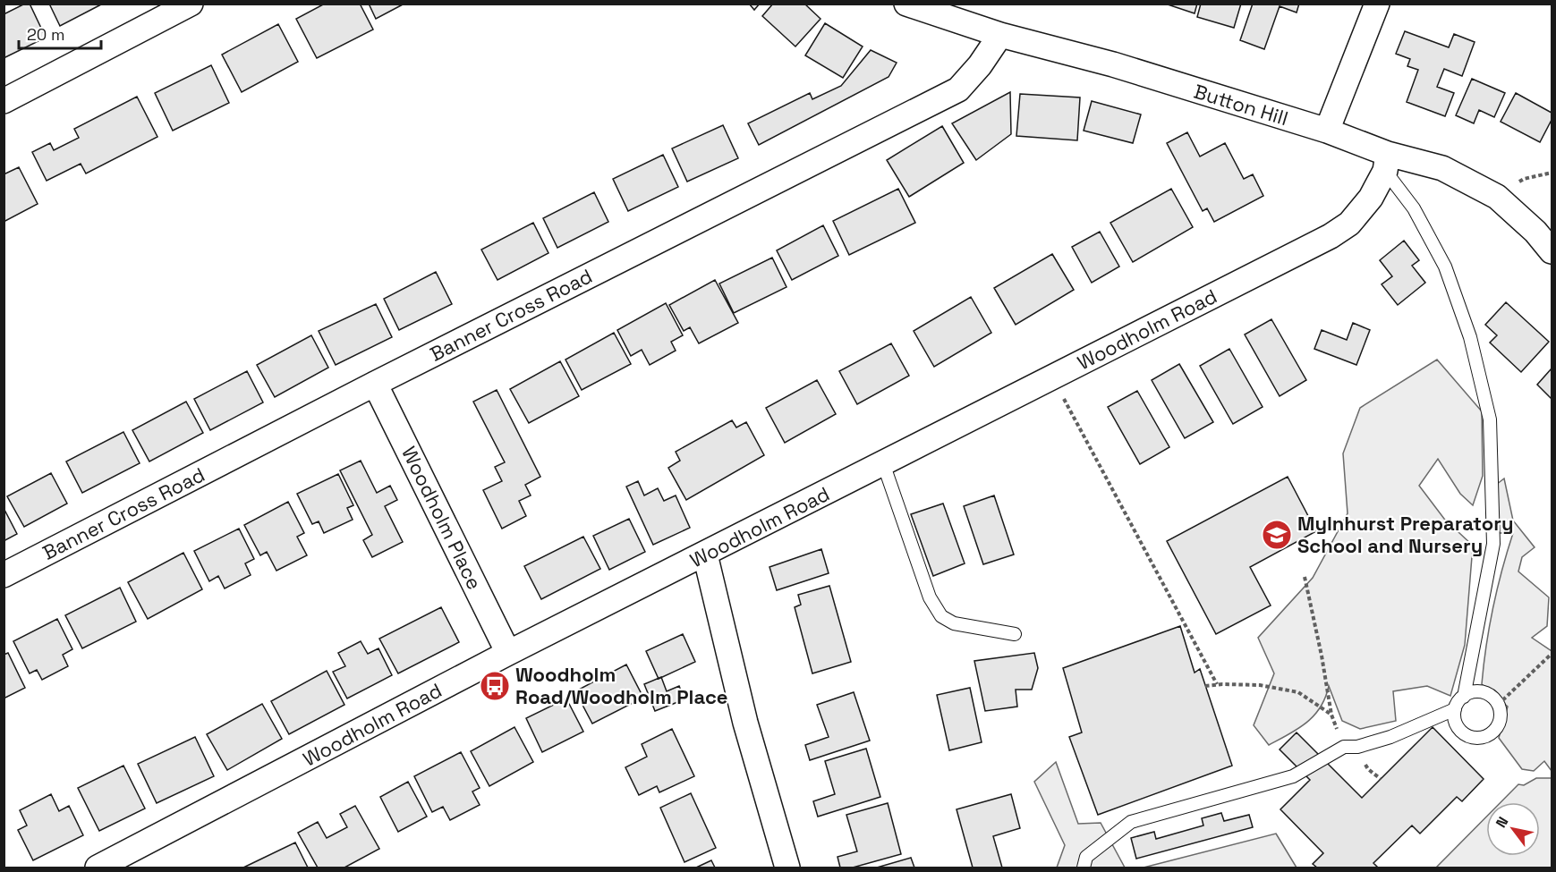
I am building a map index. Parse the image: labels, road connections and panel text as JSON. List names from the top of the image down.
{
  "streets": {
    "street": [
      "Button Hill",
      "Banner Cross Road",
      "Woodholm Road",
      "Woodholm Place"
    ]
  },
  "crossings": [
    ["Button Hill", "Banner Cross Road"],
    ["Button Hill", "Woodholm Road"],
    ["Banner Cross Road", "Woodholm Place"],
    ["Woodholm Road", "Woodholm Place"]
  ],
  "places": {
    "school or university": ["Mylnhurst Preparatory School and Nursery"],
    "bus stop": ["Woodholm Road/Woodholm Place"]
  },
  "scale_bar": "20 m",
  "north": "top left"
}
